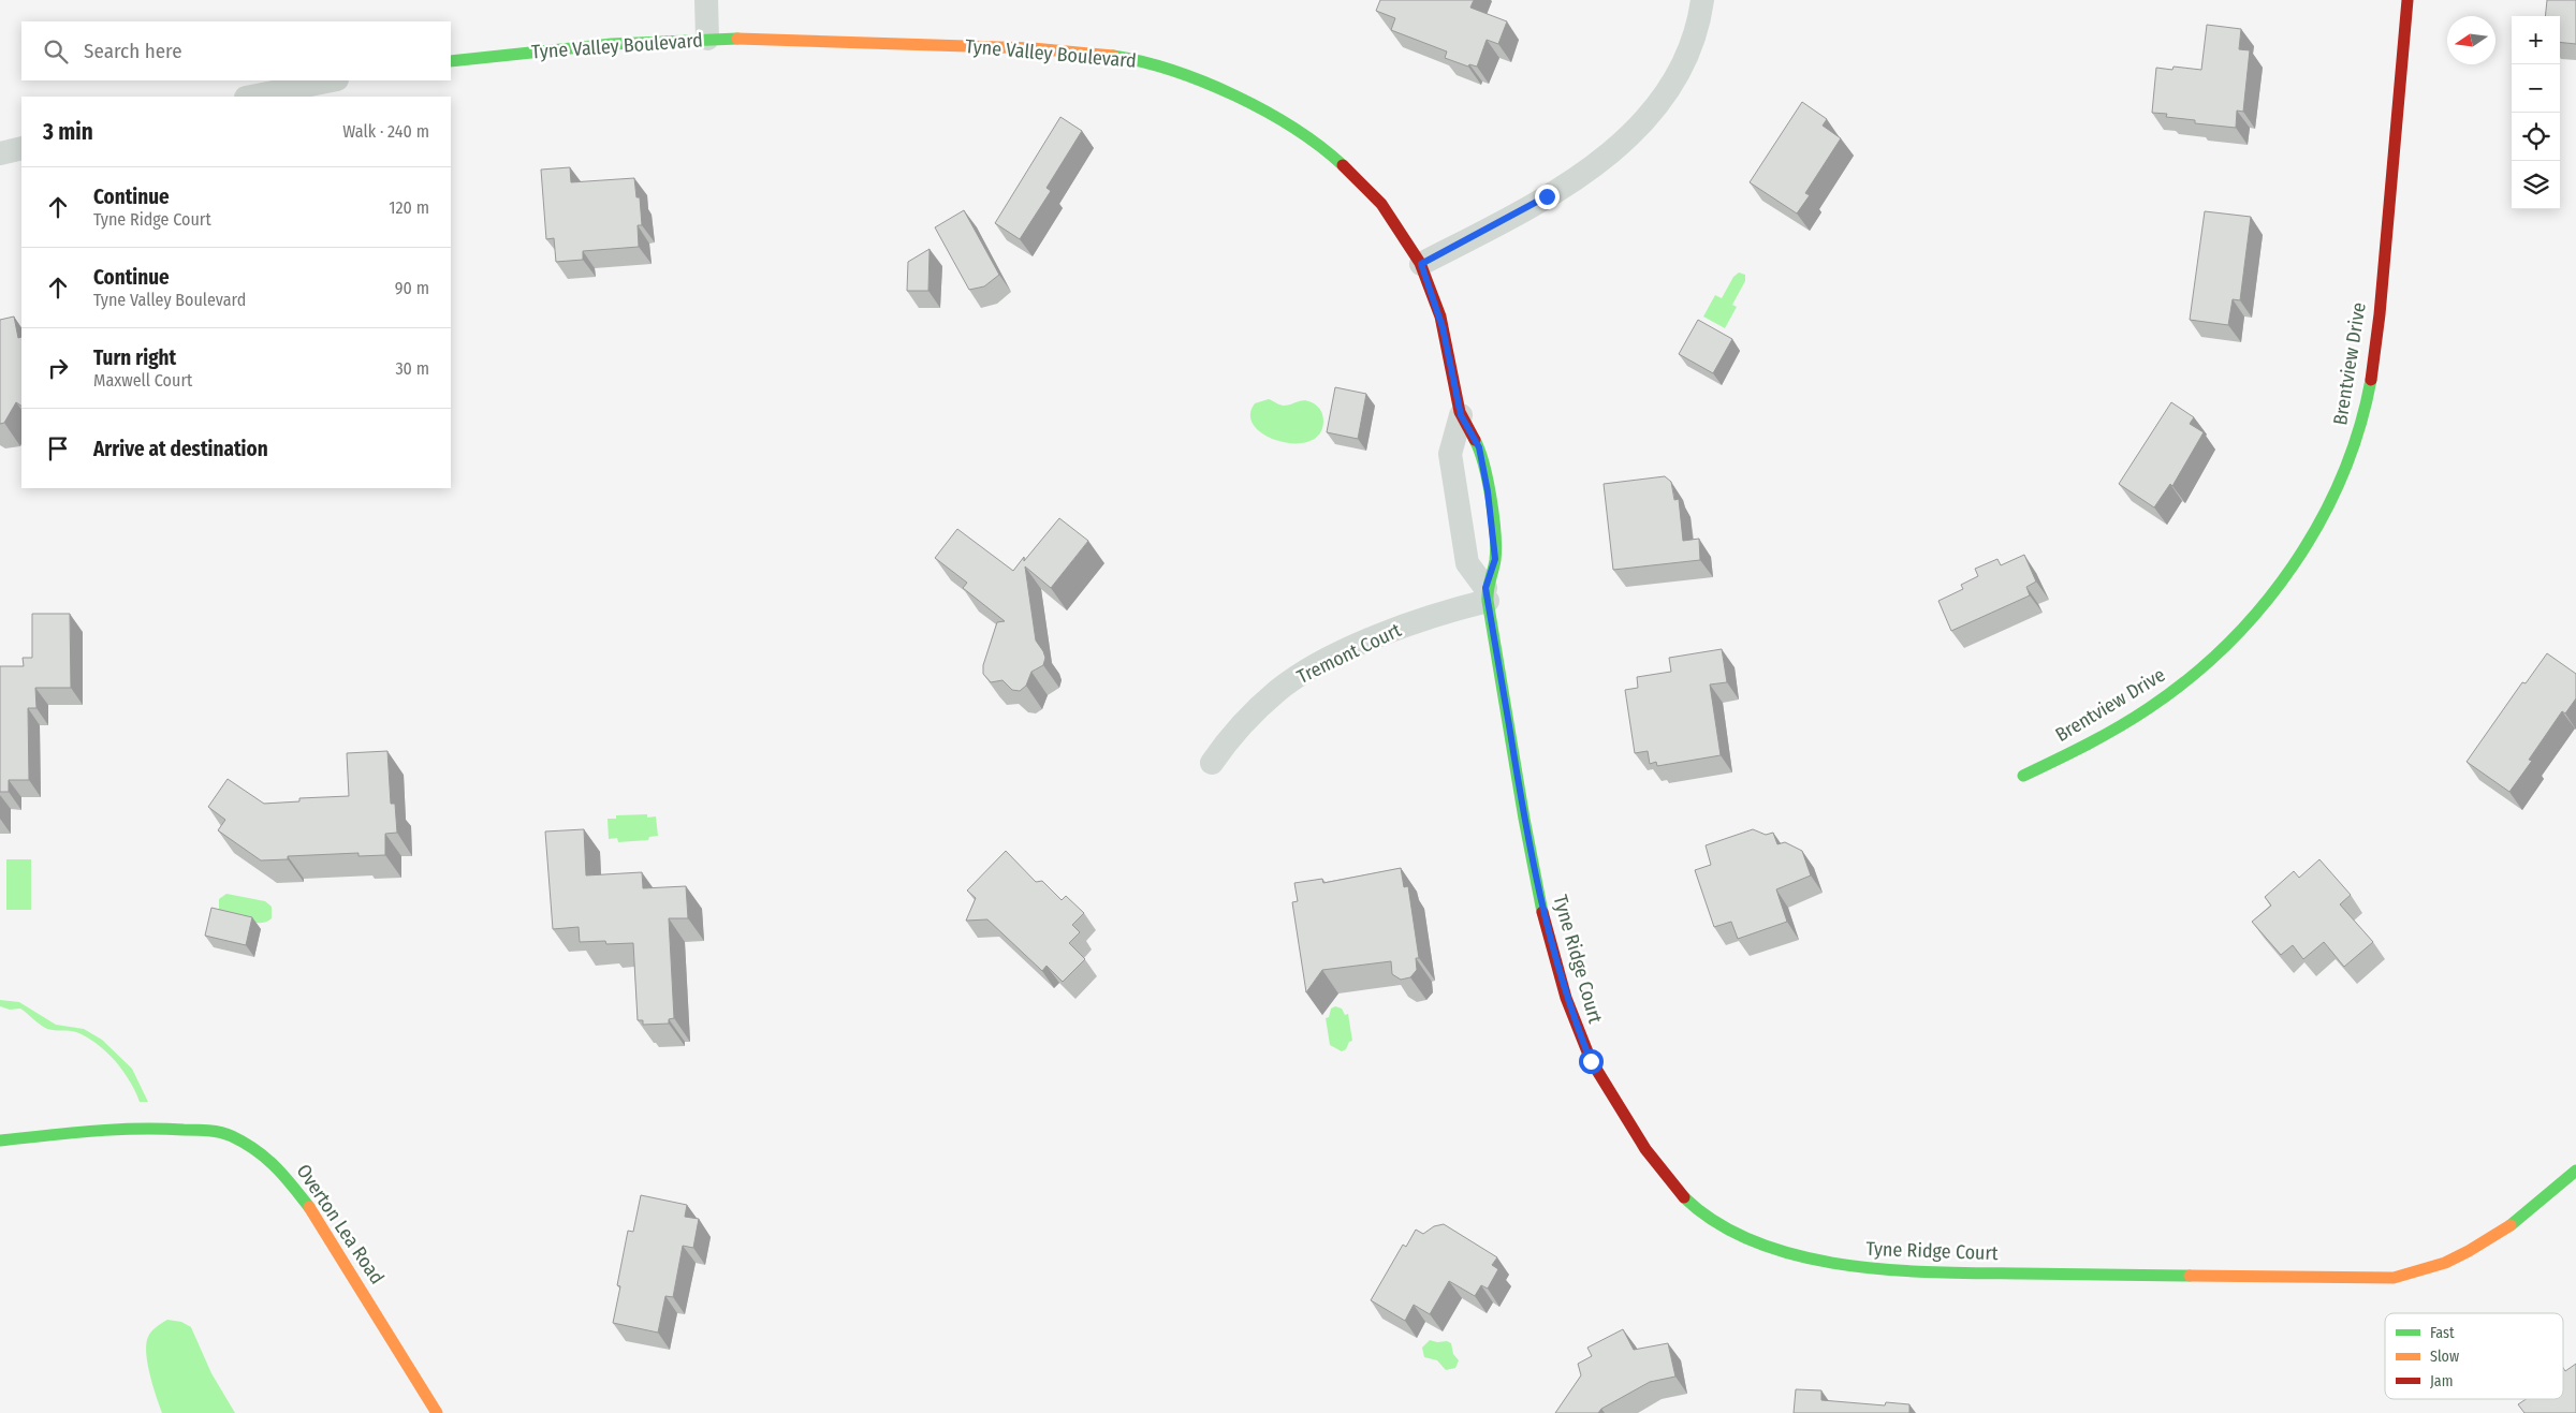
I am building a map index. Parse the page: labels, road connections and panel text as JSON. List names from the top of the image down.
{
  "streets": {
    "street": [
      "Tyne Valley Boulevard",
      "Brentview Drive",
      "Tremont Court",
      "Tyne Ridge Court",
      "Overton Lea Road"
    ]
  },
  "crossings": [
    ["Tyne Valley Boulevard", "Tremont Court"],
    ["Tyne Valley Boulevard", "Tyne Ridge Court"],
    ["Tremont Court", "Tyne Ridge Court"]
  ],
  "legend": ["Fast", "Slow", "Jam"],
  "north": "left",
  "page": {
    "map_buttons": ["+", "−"],
    "search": "Search here",
    "heading": ["3 min", "Walk · 240 m"],
    "list": [
      ["Continue", "Tyne Ridge Court", "120 m"],
      ["Continue", "Tyne Valley Boulevard", "90 m"],
      ["Turn right", "Maxwell Court", "30 m"],
      "Arrive at destination"
    ]
  }
}
